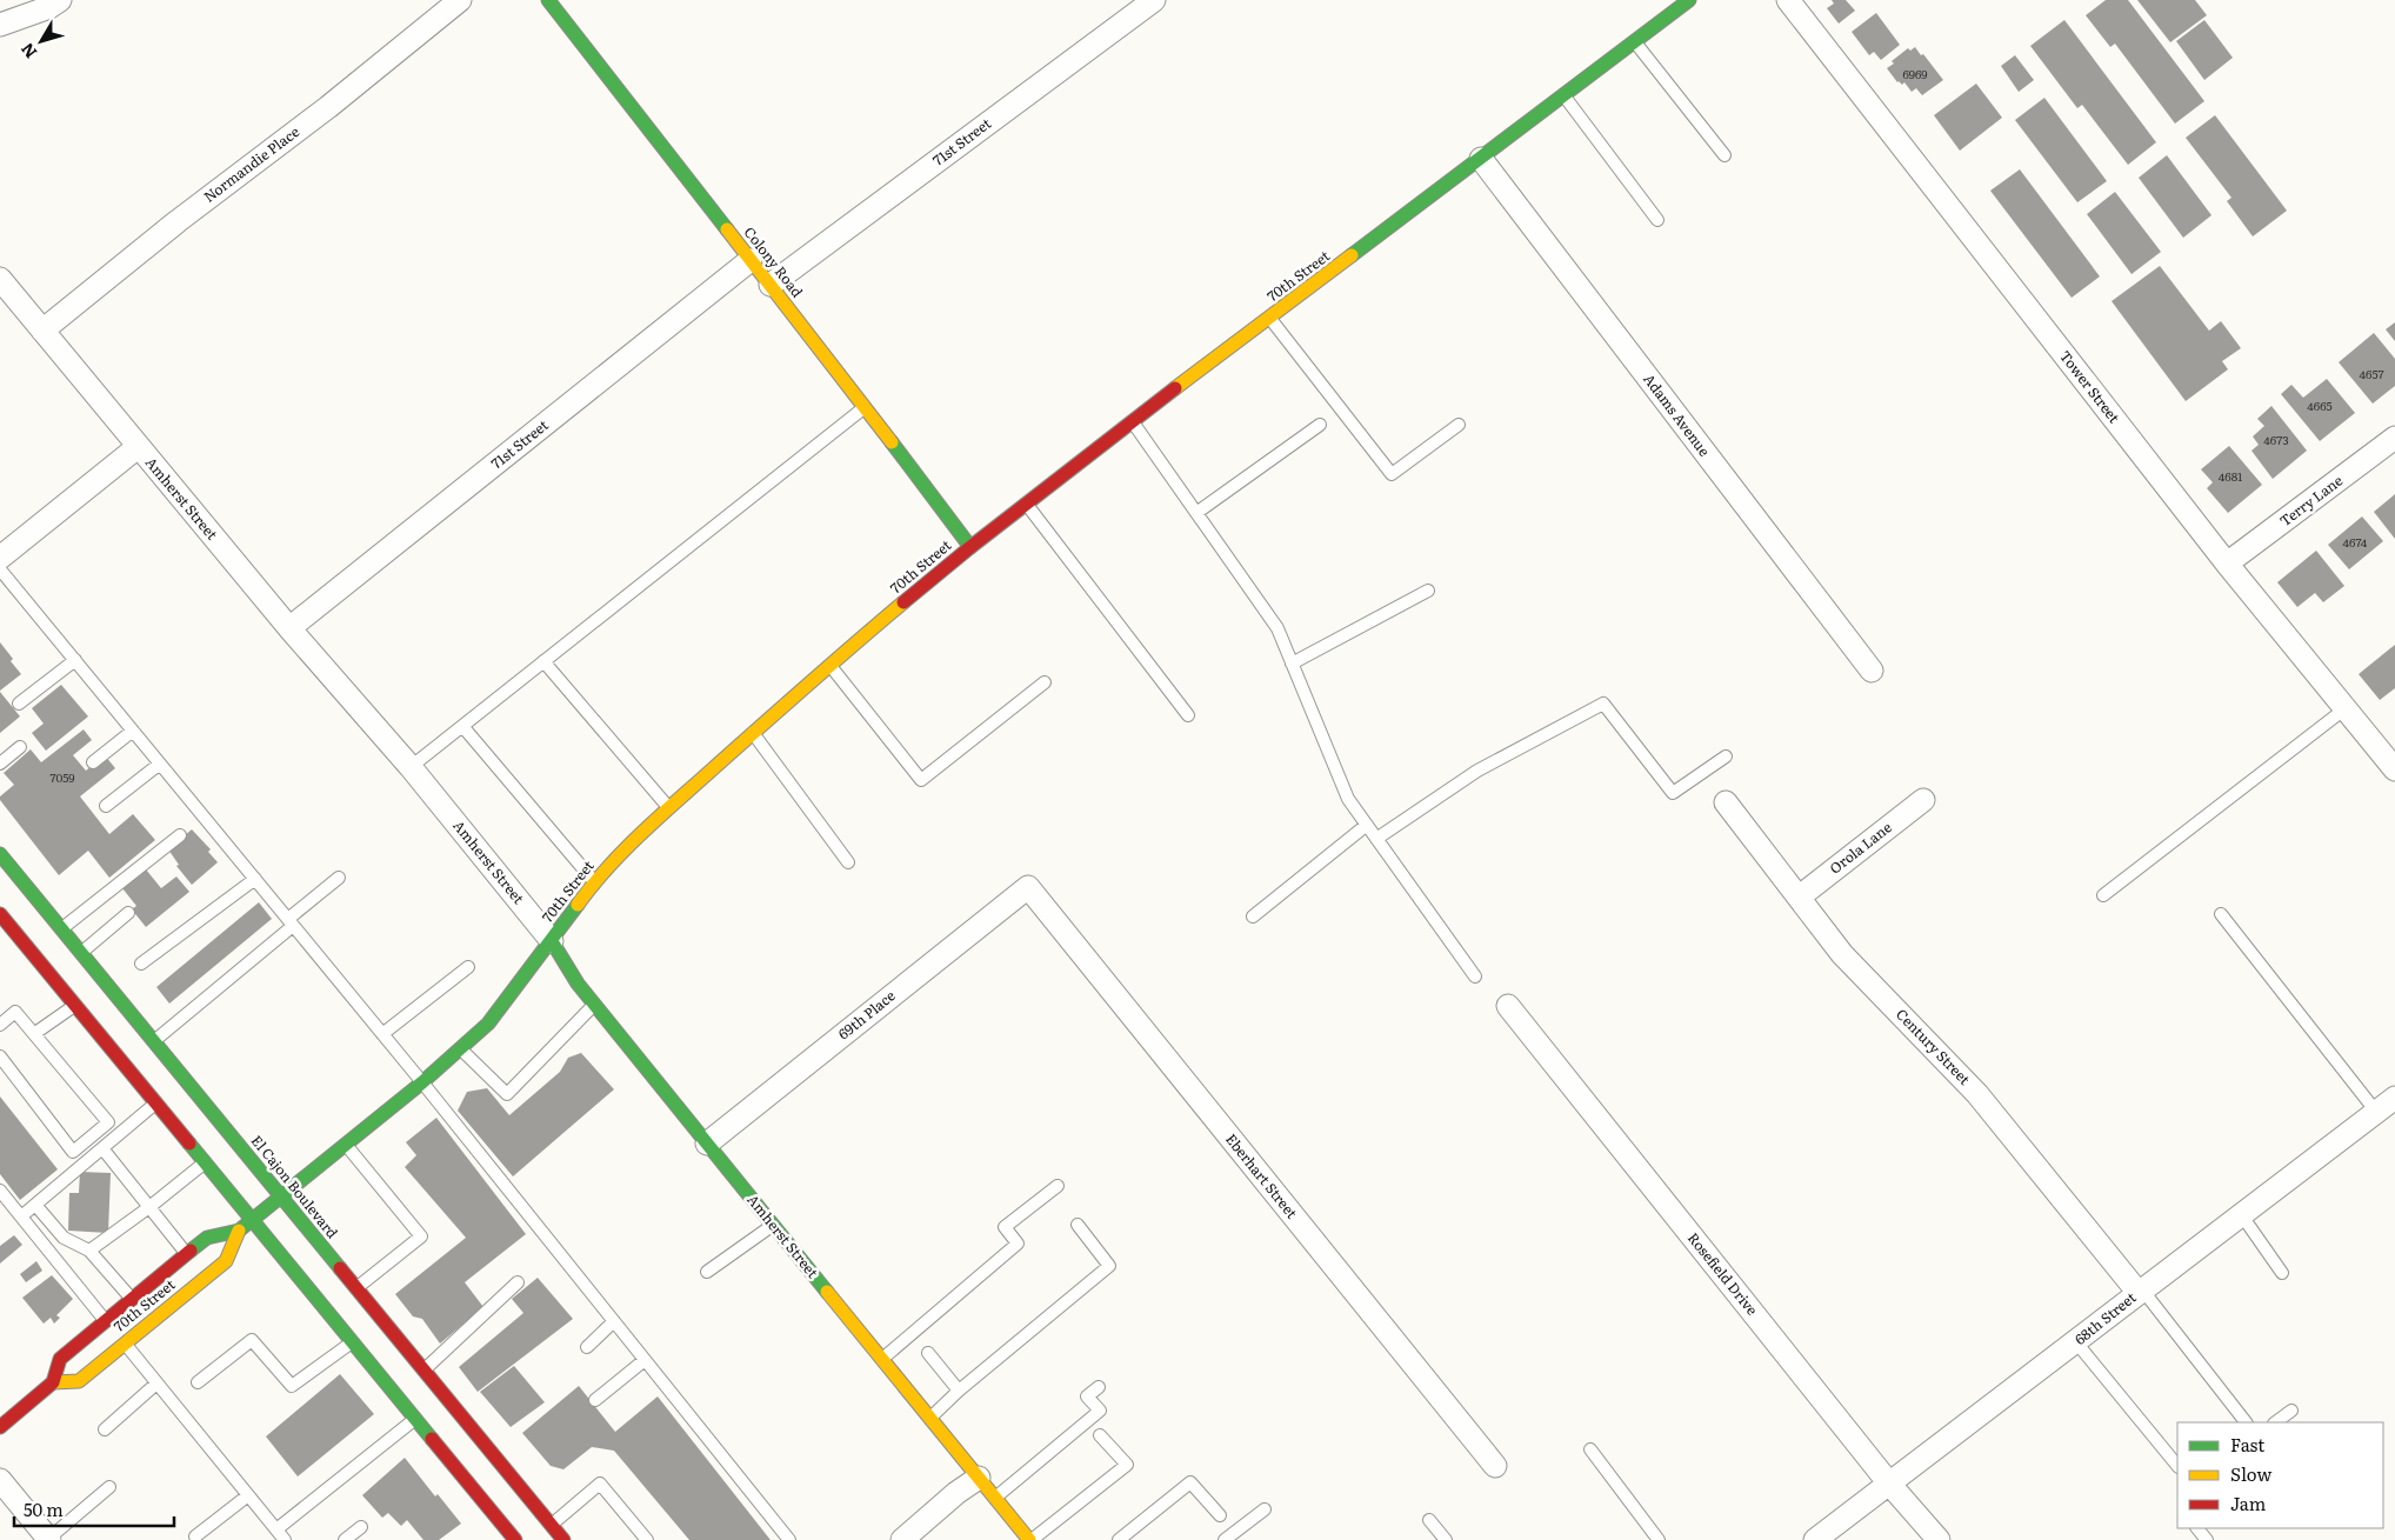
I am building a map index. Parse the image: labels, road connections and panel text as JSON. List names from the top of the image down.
{
  "streets": {
    "main road": [
      "Colony Road",
      "70th Street",
      "Amherst Street",
      "El Cajon Boulevard"
    ],
    "street": [
      "71st Street",
      "Normandie Place",
      "Tower Street",
      "Adams Avenue",
      "Terry Lane",
      "Orola Lane",
      "69th Place",
      "Century Street",
      "Eberhart Street",
      "Rosefield Drive",
      "68th Street"
    ]
  },
  "crossings": [
    ["71st Street", "Colony Road"],
    ["71st Street", "Amherst Street"],
    ["Normandie Place", "Amherst Street"],
    ["Colony Road", "70th Street"],
    ["70th Street", "Adams Avenue"],
    ["70th Street", "Amherst Street"],
    ["70th Street", "El Cajon Boulevard"],
    ["Tower Street", "Terry Lane"],
    ["Amherst Street", "69th Place"],
    ["Orola Lane", "Century Street"],
    ["69th Place", "Eberhart Street"],
    ["Century Street", "68th Street"],
    ["Rosefield Drive", "68th Street"]
  ],
  "house_numbers": [
    "6969",
    "4657",
    "4665",
    "4673",
    "4681",
    "4674",
    "7059"
  ],
  "legend": ["Fast", "Slow", "Jam"],
  "scale_bar": "50 m",
  "north": "bottom left"
}
